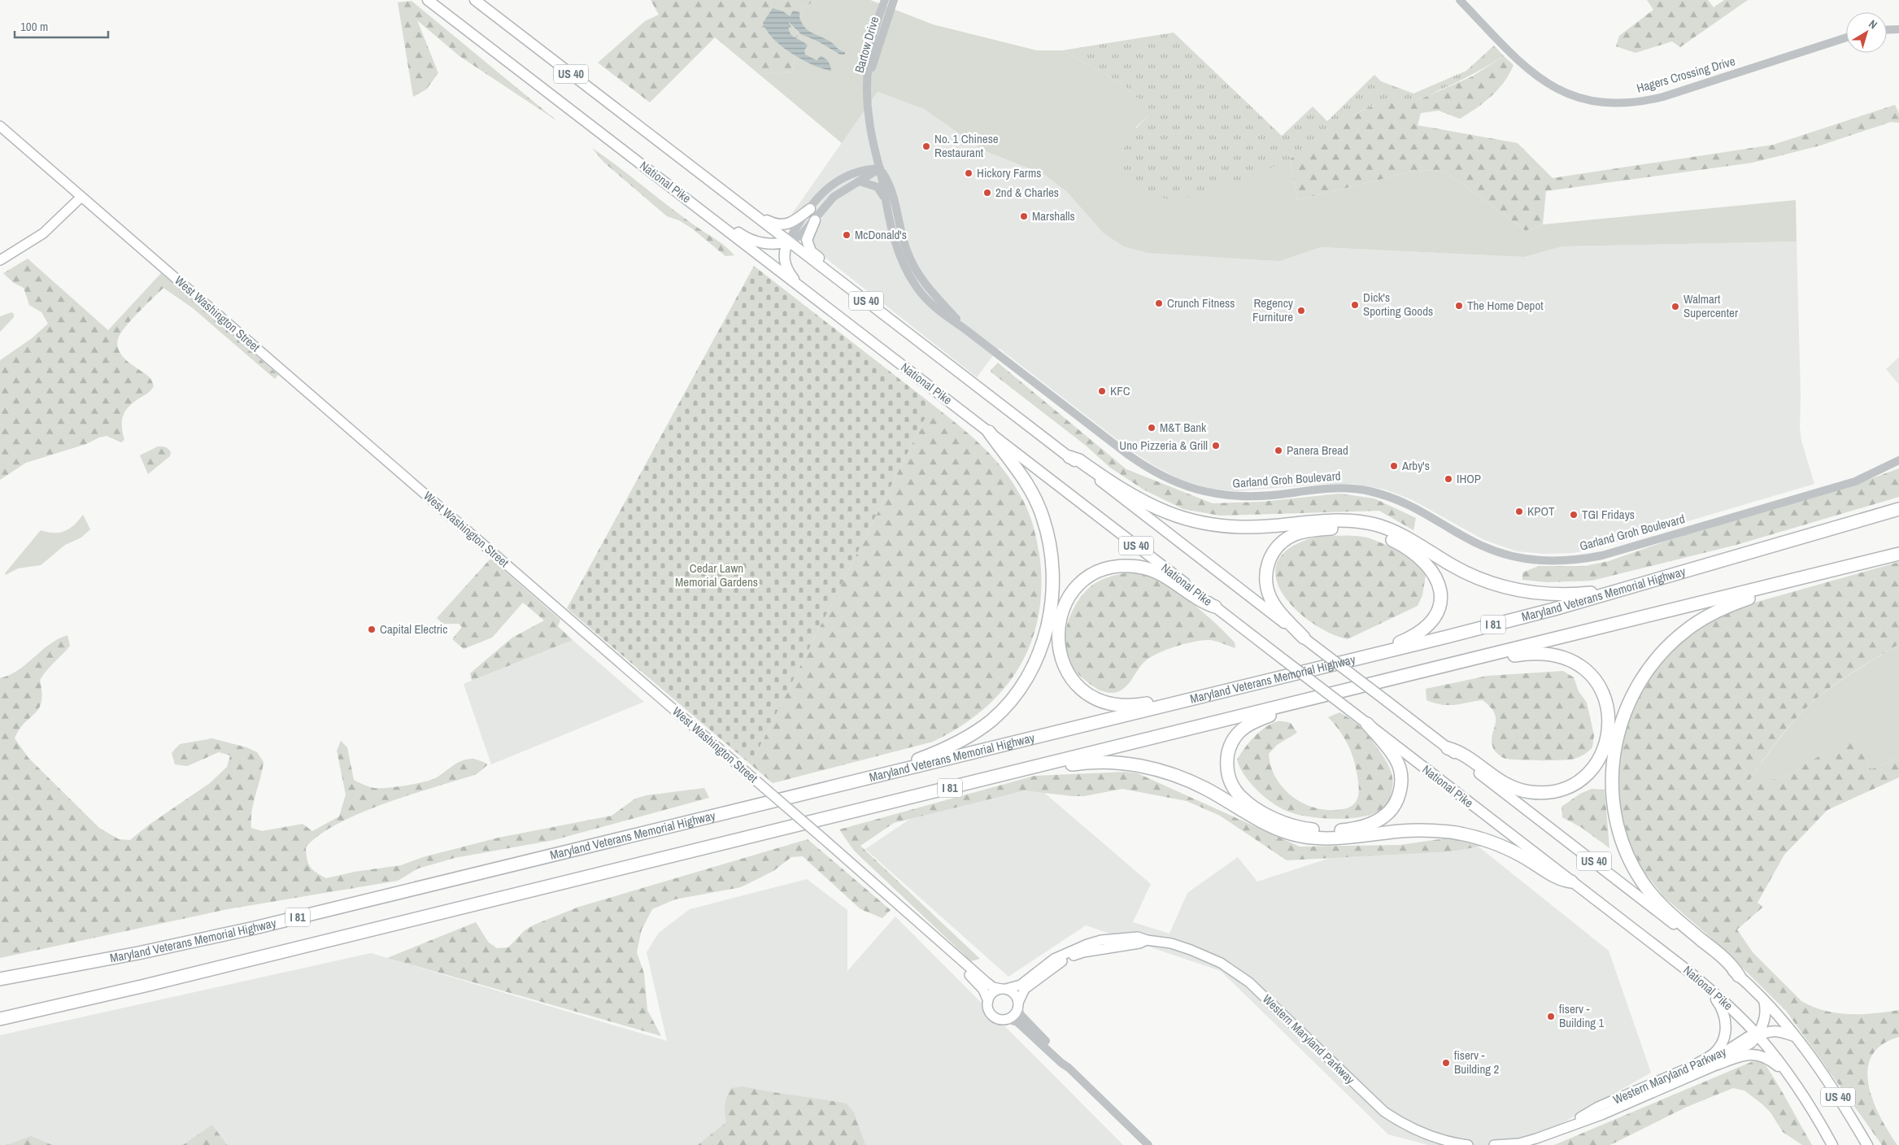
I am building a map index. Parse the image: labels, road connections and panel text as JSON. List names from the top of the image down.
{
  "streets": {
    "highway": ["Maryland Veterans Memorial Highway", "I 81"],
    "main road": [
      "US 40",
      "National Pike",
      "West Washington Street",
      "Western Maryland Parkway"
    ],
    "street": ["Bartow Drive", "Hagers Crossing Drive", "Garland Groh Boulevard"]
  },
  "crossings": [
    ["Bartow Drive", "Garland Groh Boulevard"],
    ["National Pike", "Western Maryland Parkway"],
    ["West Washington Street", "Western Maryland Parkway"]
  ],
  "parks": ["Cedar Lawn Memorial Gardens"],
  "places": [
    "No. 1 Chinese Restaurant",
    "Hickory Farms",
    "2nd & Charles",
    "Marshalls",
    "McDonald's",
    "Crunch Fitness",
    "Dick's Sporting Goods",
    "The Home Depot",
    "Walmart Supercenter",
    "Regency Furniture",
    "KFC",
    "M&T Bank",
    "Uno Pizzeria & Grill",
    "Panera Bread",
    "Arby's",
    "IHOP",
    "KPOT",
    "TGI Fridays",
    "Capital Electric",
    "fiserv - Building 1",
    "fiserv - Building 2"
  ],
  "scale_bar": "100 m",
  "north": "top right"
}
